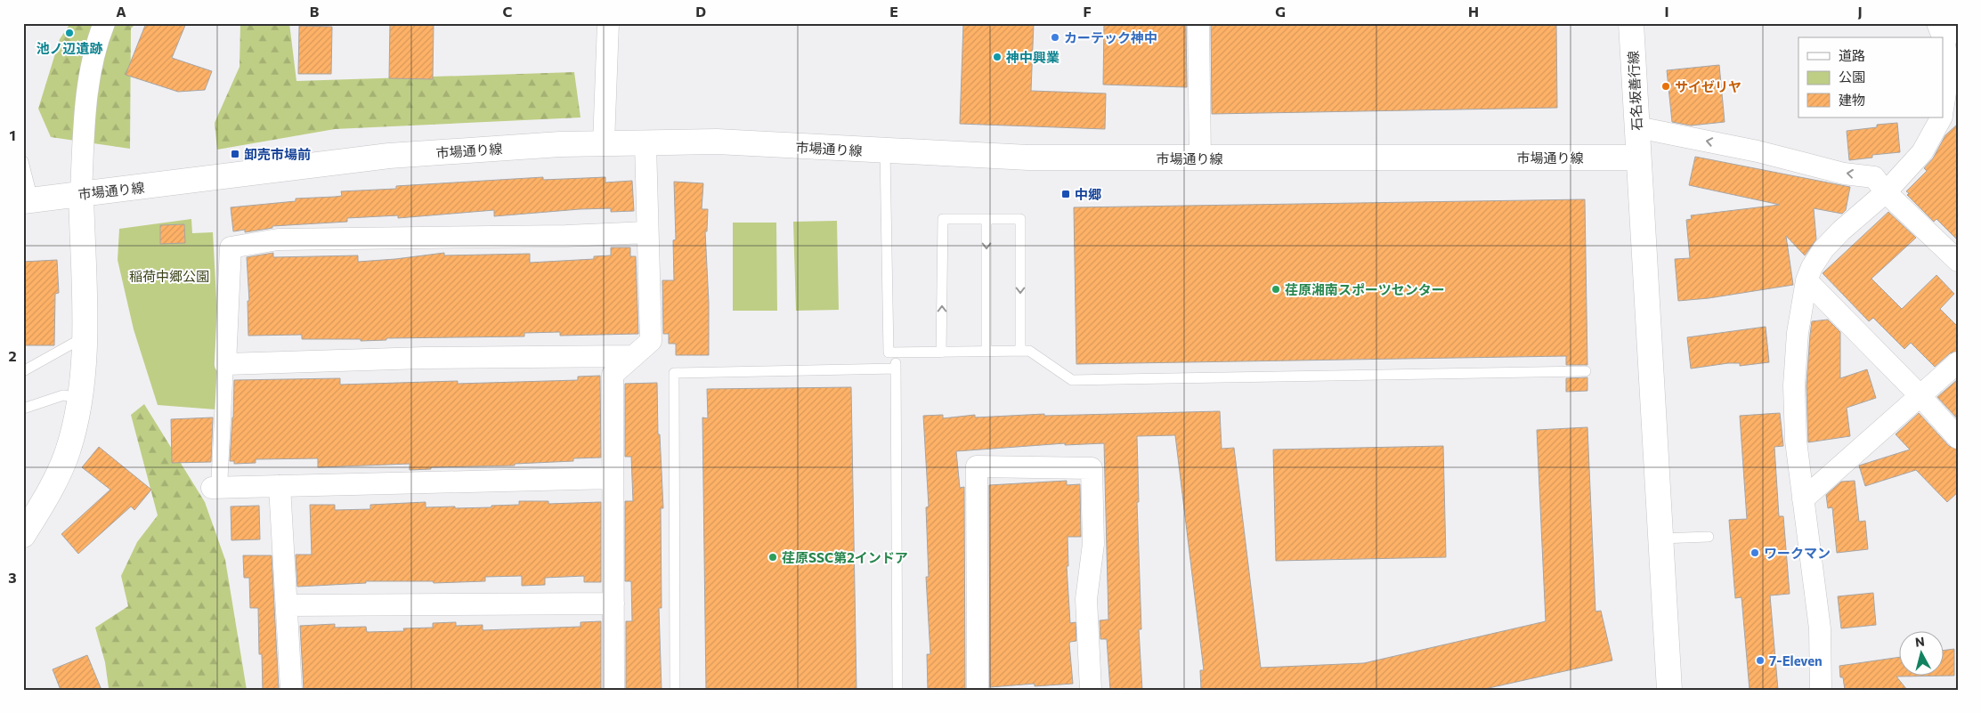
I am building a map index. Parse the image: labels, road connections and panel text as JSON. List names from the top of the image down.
{
  "streets": {
    "street": ["石名坂善行線", "市場通り線"]
  },
  "crossings": [
    ["石名坂善行線", "市場通り線"]
  ],
  "parks": ["稲荷中郷公園"],
  "places": {
    "other": [
      "池ノ辺遺跡",
      "カーテック神中",
      "神中興業",
      "サイゼリヤ",
      "荏原湘南スポーツセンター",
      "ワークマン",
      "荏原SSC第2インドア",
      "7-Eleven"
    ],
    "transit": ["卸売市場前", "中郷"]
  },
  "legend": ["道路", "公園", "建物"],
  "north": "top",
  "grid": {
    "columns": [
      "A",
      "B",
      "C",
      "D",
      "E",
      "F",
      "G",
      "H",
      "I",
      "J"
    ],
    "rows": ["1", "2", "3"]
  }
}
